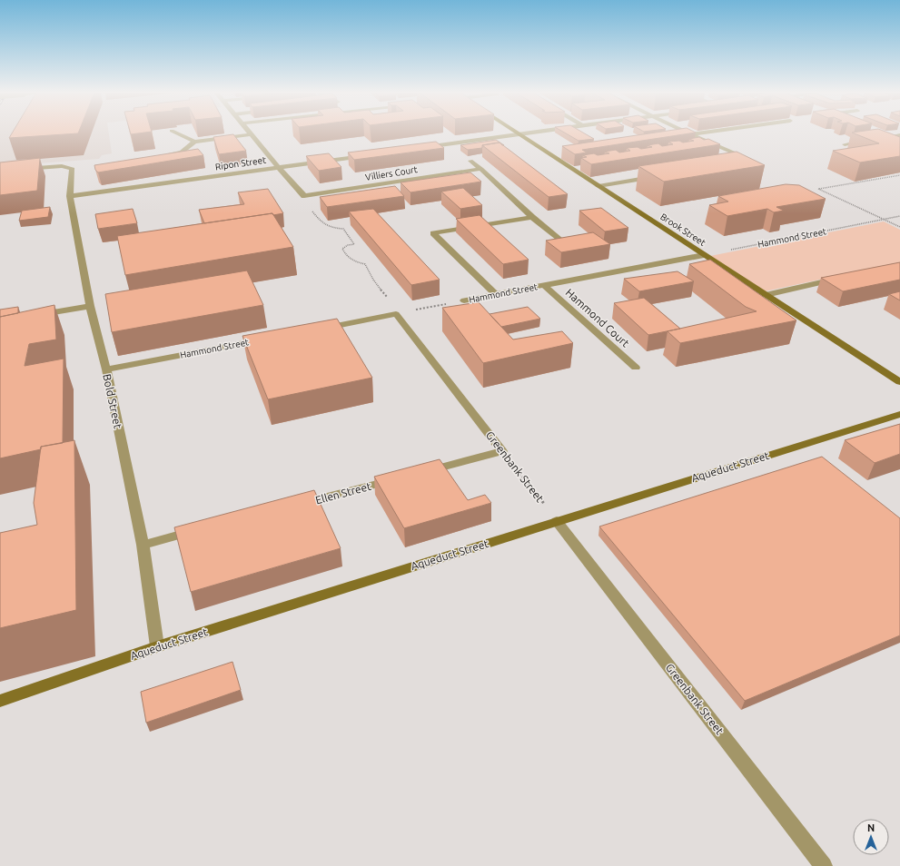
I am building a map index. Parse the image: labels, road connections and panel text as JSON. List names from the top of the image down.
{
  "streets": {
    "street": [
      "Ripon Street",
      "Villiers Court",
      "Brook Street",
      "Hammond Street",
      "Hammond Court",
      "Bold Street",
      "Greenbank Street",
      "Aqueduct Street",
      "Ellen Street"
    ]
  },
  "crossings": [
    ["Ripon Street", "Bold Street"],
    ["Brook Street", "Hammond Street"],
    ["Hammond Street", "Hammond Court"],
    ["Hammond Street", "Bold Street"],
    ["Hammond Street", "Greenbank Street"],
    ["Bold Street", "Aqueduct Street"],
    ["Greenbank Street", "Aqueduct Street"]
  ],
  "north": "top"
}
